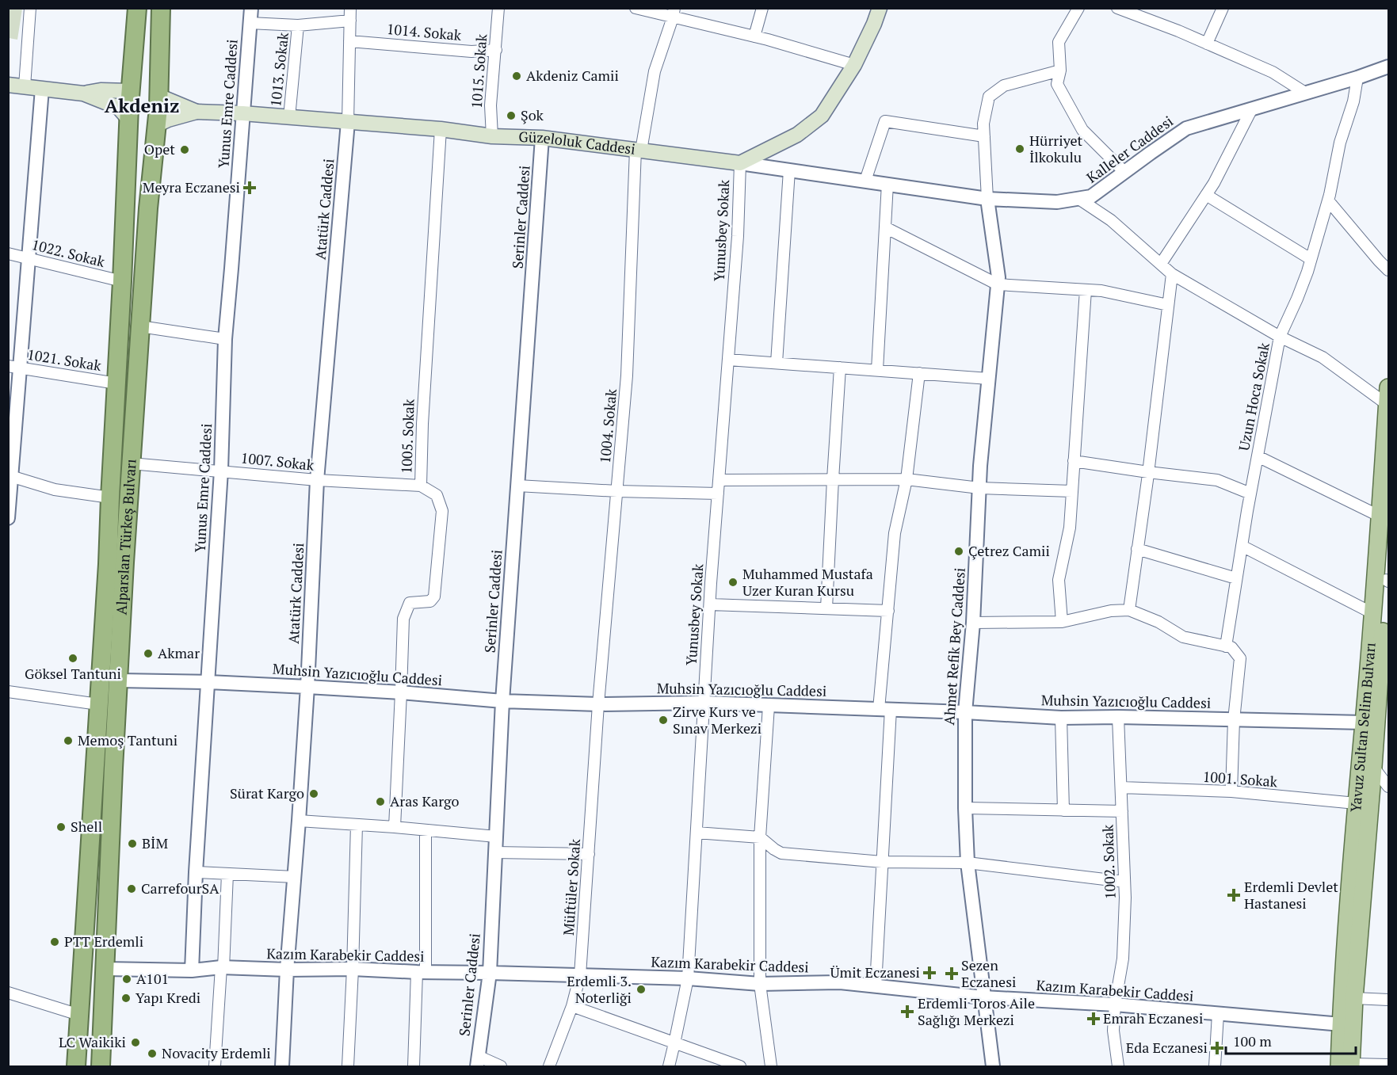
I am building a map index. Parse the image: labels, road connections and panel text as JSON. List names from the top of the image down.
{
  "streets": {
    "highway": ["Alparslan Türkeş Bulvarı"],
    "main road": ["Güzeloluk Caddesi", "Yavuz Sultan Selim Bulvarı"],
    "street": [
      "1014. Sokak",
      "1013. Sokak",
      "1015. Sokak",
      "Yunus Emre Caddesi",
      "Kalleler Caddesi",
      "Atatürk Caddesi",
      "Serinler Caddesi",
      "Yunusbey Sokak",
      "1022. Sokak",
      "1021. Sokak",
      "Uzun Hoca Sokak",
      "1004. Sokak",
      "1005. Sokak",
      "1007. Sokak",
      "Ahmet Refik Bey Caddesi",
      "Muhsin Yazıcıoğlu Caddesi",
      "1001. Sokak",
      "1002. Sokak",
      "Müftüler Sokak",
      "Kazım Karabekir Caddesi"
    ]
  },
  "crossings": [
    ["1014. Sokak", "1015. Sokak"],
    ["1013. Sokak", "Güzeloluk Caddesi"],
    ["1015. Sokak", "Güzeloluk Caddesi"],
    ["Yunus Emre Caddesi", "Güzeloluk Caddesi"],
    ["Yunus Emre Caddesi", "1007. Sokak"],
    ["Yunus Emre Caddesi", "Muhsin Yazıcıoğlu Caddesi"],
    ["Yunus Emre Caddesi", "Kazım Karabekir Caddesi"],
    ["Güzeloluk Caddesi", "Kalleler Caddesi"],
    ["Güzeloluk Caddesi", "Atatürk Caddesi"],
    ["Güzeloluk Caddesi", "Serinler Caddesi"],
    ["Güzeloluk Caddesi", "Yunusbey Sokak"],
    ["Güzeloluk Caddesi", "1004. Sokak"],
    ["Güzeloluk Caddesi", "1005. Sokak"],
    ["Güzeloluk Caddesi", "Alparslan Türkeş Bulvarı"],
    ["Kalleler Caddesi", "Yunusbey Sokak"],
    ["Kalleler Caddesi", "Uzun Hoca Sokak"],
    ["Kalleler Caddesi", "Ahmet Refik Bey Caddesi"],
    ["Atatürk Caddesi", "1007. Sokak"],
    ["Atatürk Caddesi", "Muhsin Yazıcıoğlu Caddesi"],
    ["Atatürk Caddesi", "Kazım Karabekir Caddesi"],
    ["Serinler Caddesi", "Muhsin Yazıcıoğlu Caddesi"],
    ["Serinler Caddesi", "Kazım Karabekir Caddesi"],
    ["Yunusbey Sokak", "Muhsin Yazıcıoğlu Caddesi"],
    ["Yunusbey Sokak", "Kazım Karabekir Caddesi"],
    ["1022. Sokak", "Alparslan Türkeş Bulvarı"],
    ["1021. Sokak", "Alparslan Türkeş Bulvarı"],
    ["1004. Sokak", "Muhsin Yazıcıoğlu Caddesi"],
    ["1004. Sokak", "Müftüler Sokak"],
    ["1005. Sokak", "1007. Sokak"],
    ["1005. Sokak", "Muhsin Yazıcıoğlu Caddesi"],
    ["1007. Sokak", "Alparslan Türkeş Bulvarı"],
    ["Alparslan Türkeş Bulvarı", "Muhsin Yazıcıoğlu Caddesi"],
    ["Alparslan Türkeş Bulvarı", "Kazım Karabekir Caddesi"],
    ["Ahmet Refik Bey Caddesi", "Muhsin Yazıcıoğlu Caddesi"],
    ["Ahmet Refik Bey Caddesi", "Kazım Karabekir Caddesi"],
    ["Muhsin Yazıcıoğlu Caddesi", "Yavuz Sultan Selim Bulvarı"],
    ["Muhsin Yazıcıoğlu Caddesi", "1002. Sokak"],
    ["Muhsin Yazıcıoğlu Caddesi", "Müftüler Sokak"],
    ["Yavuz Sultan Selim Bulvarı", "1001. Sokak"],
    ["Yavuz Sultan Selim Bulvarı", "Kazım Karabekir Caddesi"],
    ["1001. Sokak", "1002. Sokak"],
    ["1002. Sokak", "Kazım Karabekir Caddesi"],
    ["Müftüler Sokak", "Kazım Karabekir Caddesi"]
  ],
  "districts": ["Akdeniz"],
  "places": {
    "other": [
      "Akdeniz Camii",
      "Şok",
      "Hürriyet İlkokulu",
      "Opet",
      "Çetrez Camii",
      "Muhammed Mustafa Uzer Kuran Kursu",
      "Akmar",
      "Göksel Tantuni",
      "Zirve Kurs ve Sınav Merkezi",
      "Memoş Tantuni",
      "Sürat Kargo",
      "Aras Kargo",
      "Shell",
      "BİM",
      "CarrefourSA",
      "PTT Erdemli",
      "A101",
      "Erdemli 3. Noterliği",
      "Yapı Kredi",
      "LC Waikiki",
      "Novacity Erdemli"
    ],
    "health": [
      "Meyra Eczanesi",
      "Erdemli Devlet Hastanesi",
      "Ümit Eczanesi",
      "Sezen Eczanesi",
      "Erdemli Toros Aile Sağlığı Merkezi",
      "Emrah Eczanesi",
      "Eda Eczanesi"
    ]
  },
  "scale_bar": "100 m"
}
